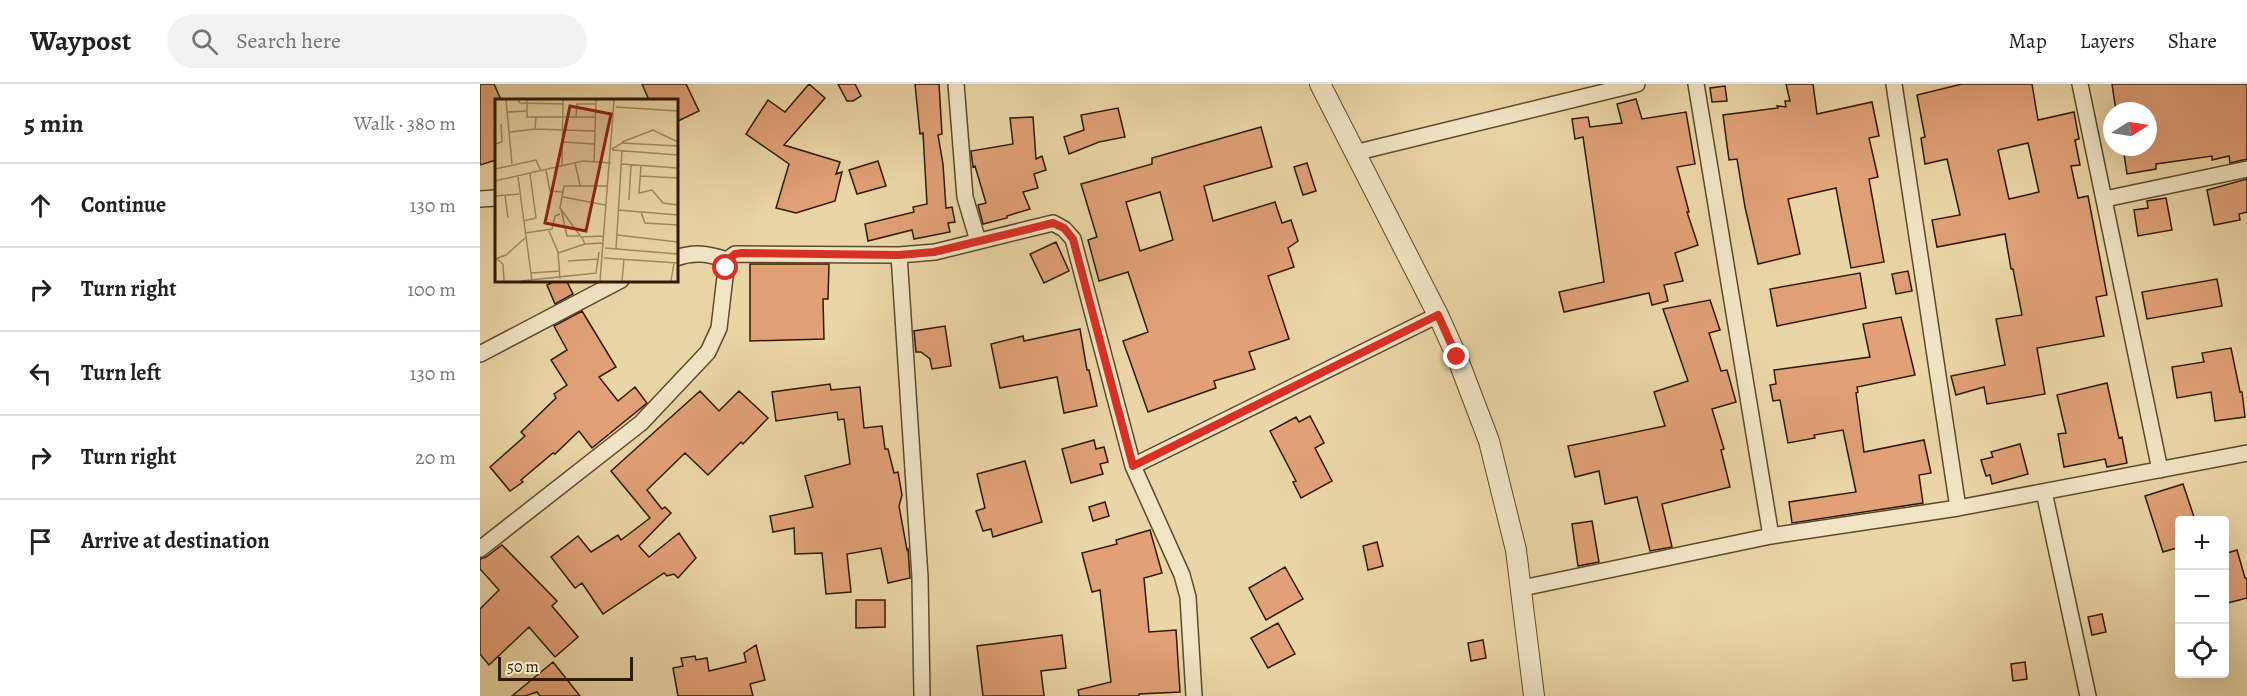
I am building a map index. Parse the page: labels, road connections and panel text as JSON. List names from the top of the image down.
{
  "scale_bar": "50 m",
  "north": "right",
  "page": {
    "header": "Waypost",
    "search": "Search here",
    "nav": ["Map", "Layers", "Share"],
    "heading": ["5 min", "Walk · 380 m"],
    "list": [
      ["Continue", "130 m"],
      ["Turn right", "100 m"],
      ["Turn left", "130 m"],
      ["Turn right", "20 m"],
      "Arrive at destination"
    ],
    "map_buttons": ["+", "−"],
    "scale": "50 m"
  }
}
